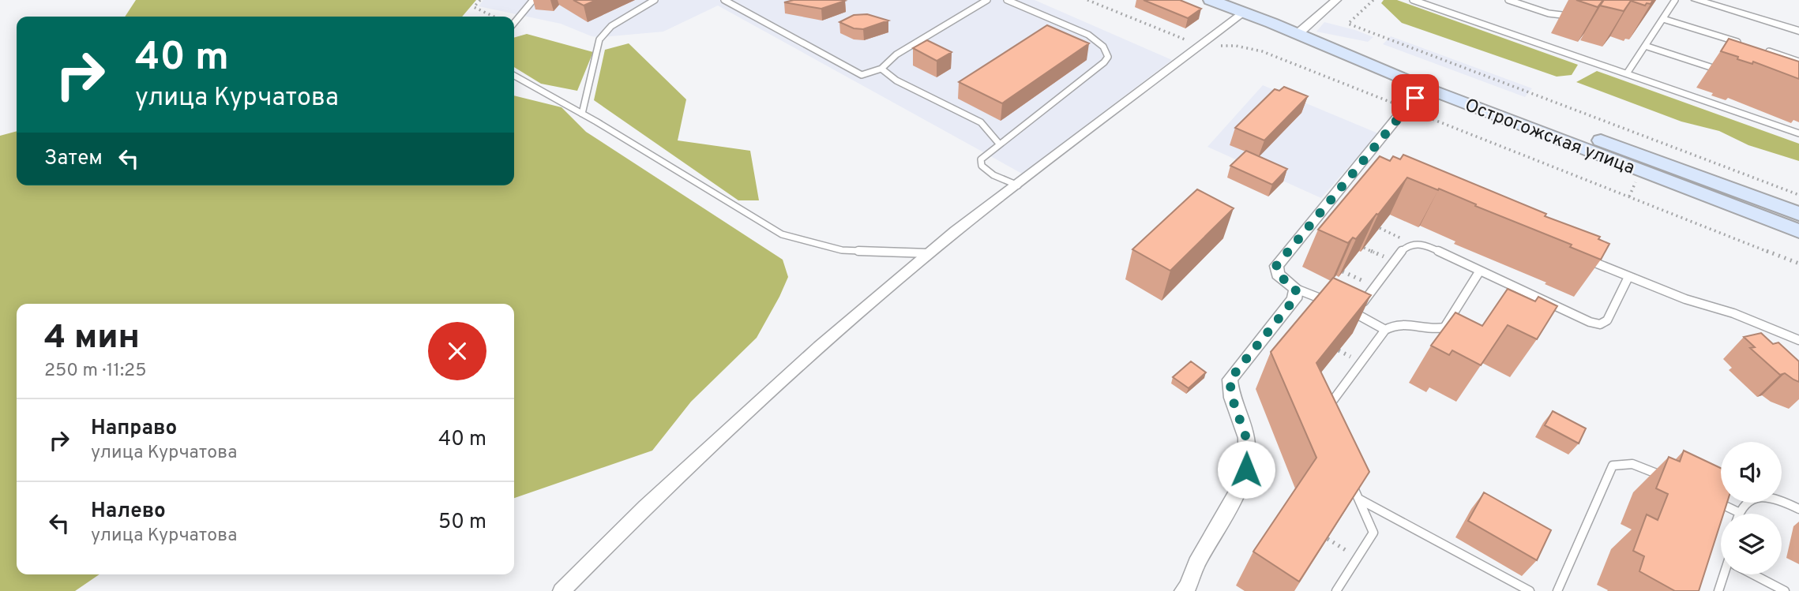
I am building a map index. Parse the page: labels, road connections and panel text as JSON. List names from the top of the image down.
{
  "streets": {
    "street": ["Острогожская улица"]
  },
  "page": {
    "turn": ["40 m", "улица Курчатова"],
    "then": "Затем",
    "heading": ["4 мин", "250 m · 11:25"],
    "list": [
      {
        "name": "Направо",
        "note": "улица Курчатова",
        "value": "40 m"
      },
      {
        "name": "Налево",
        "note": "улица Курчатова",
        "value": "50 m"
      }
    ]
  }
}
